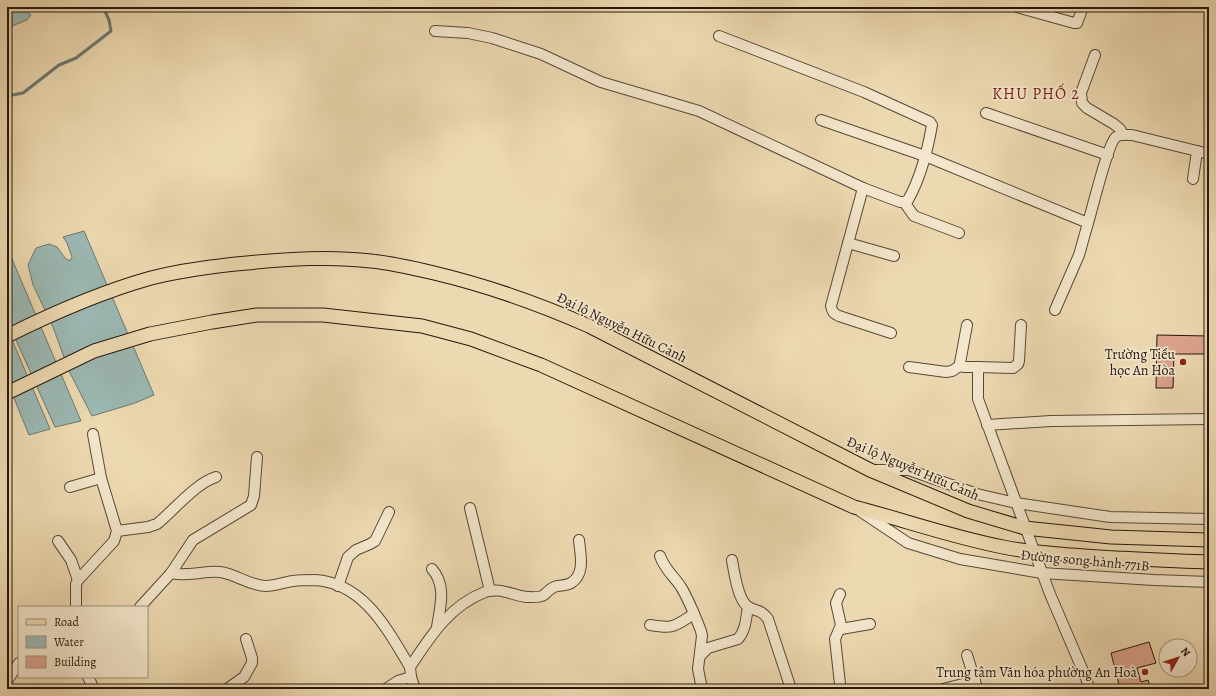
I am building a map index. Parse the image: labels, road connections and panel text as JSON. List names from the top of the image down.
{
  "streets": {
    "main road": ["Đại lộ Nguyễn Hữu Cảnh"],
    "street": ["Đường song hành 771B"]
  },
  "districts": ["KHU PHỐ 2"],
  "places": ["Trường Tiểu học An Hòa", "Trung tâm Văn hóa phường An Hoà"],
  "legend": ["Road", "Water", "Building"],
  "north": "top right"
}
